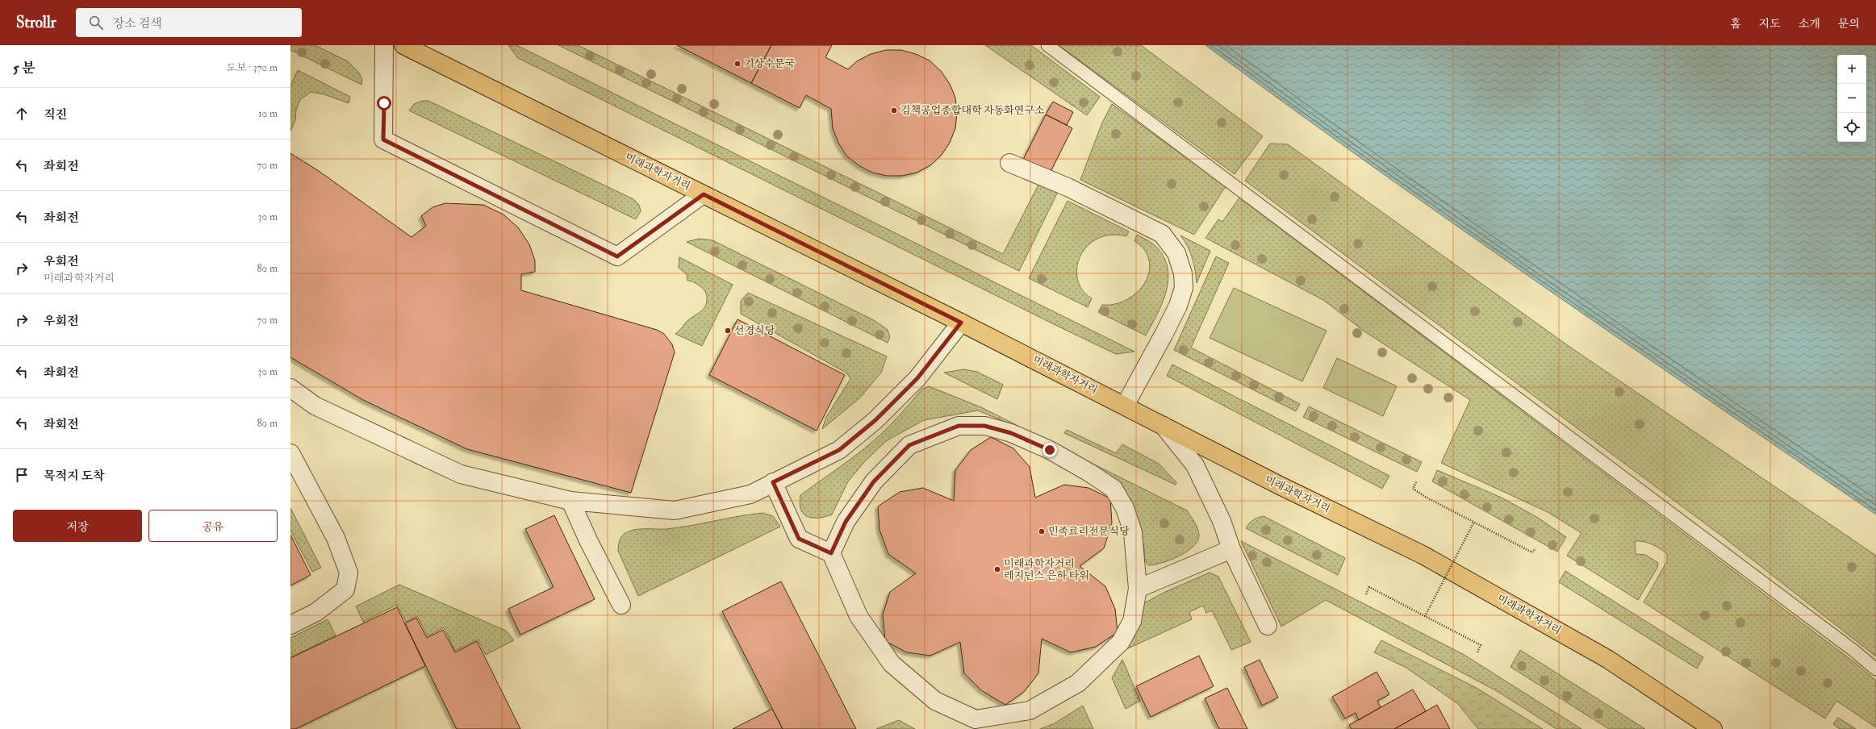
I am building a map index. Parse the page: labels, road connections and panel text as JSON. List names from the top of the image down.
{
  "streets": {
    "main road": ["미래과학자거리"]
  },
  "places": [
    "기상수문국",
    "김책공업종합대학 자동화연구소",
    "선경식당",
    "민족료리전문식당",
    "미래과학자거리 레지던스 은하 타워"
  ],
  "page": {
    "header": "Strollr",
    "search": "장소 검색",
    "nav": [
      "홈",
      "지도",
      "소개",
      "문의"
    ],
    "heading": ["5 분", "도보 · 370 m"],
    "map_buttons": ["+", "−"],
    "list": [
      ["직진", "10 m"],
      ["좌회전", "70 m"],
      ["좌회전", "30 m"],
      ["우회전", "미래과학자거리", "80 m"],
      ["우회전", "70 m"],
      ["좌회전", "30 m"],
      ["좌회전", "80 m"],
      "목적지 도착"
    ],
    "buttons": ["저장", "공유"]
  }
}
